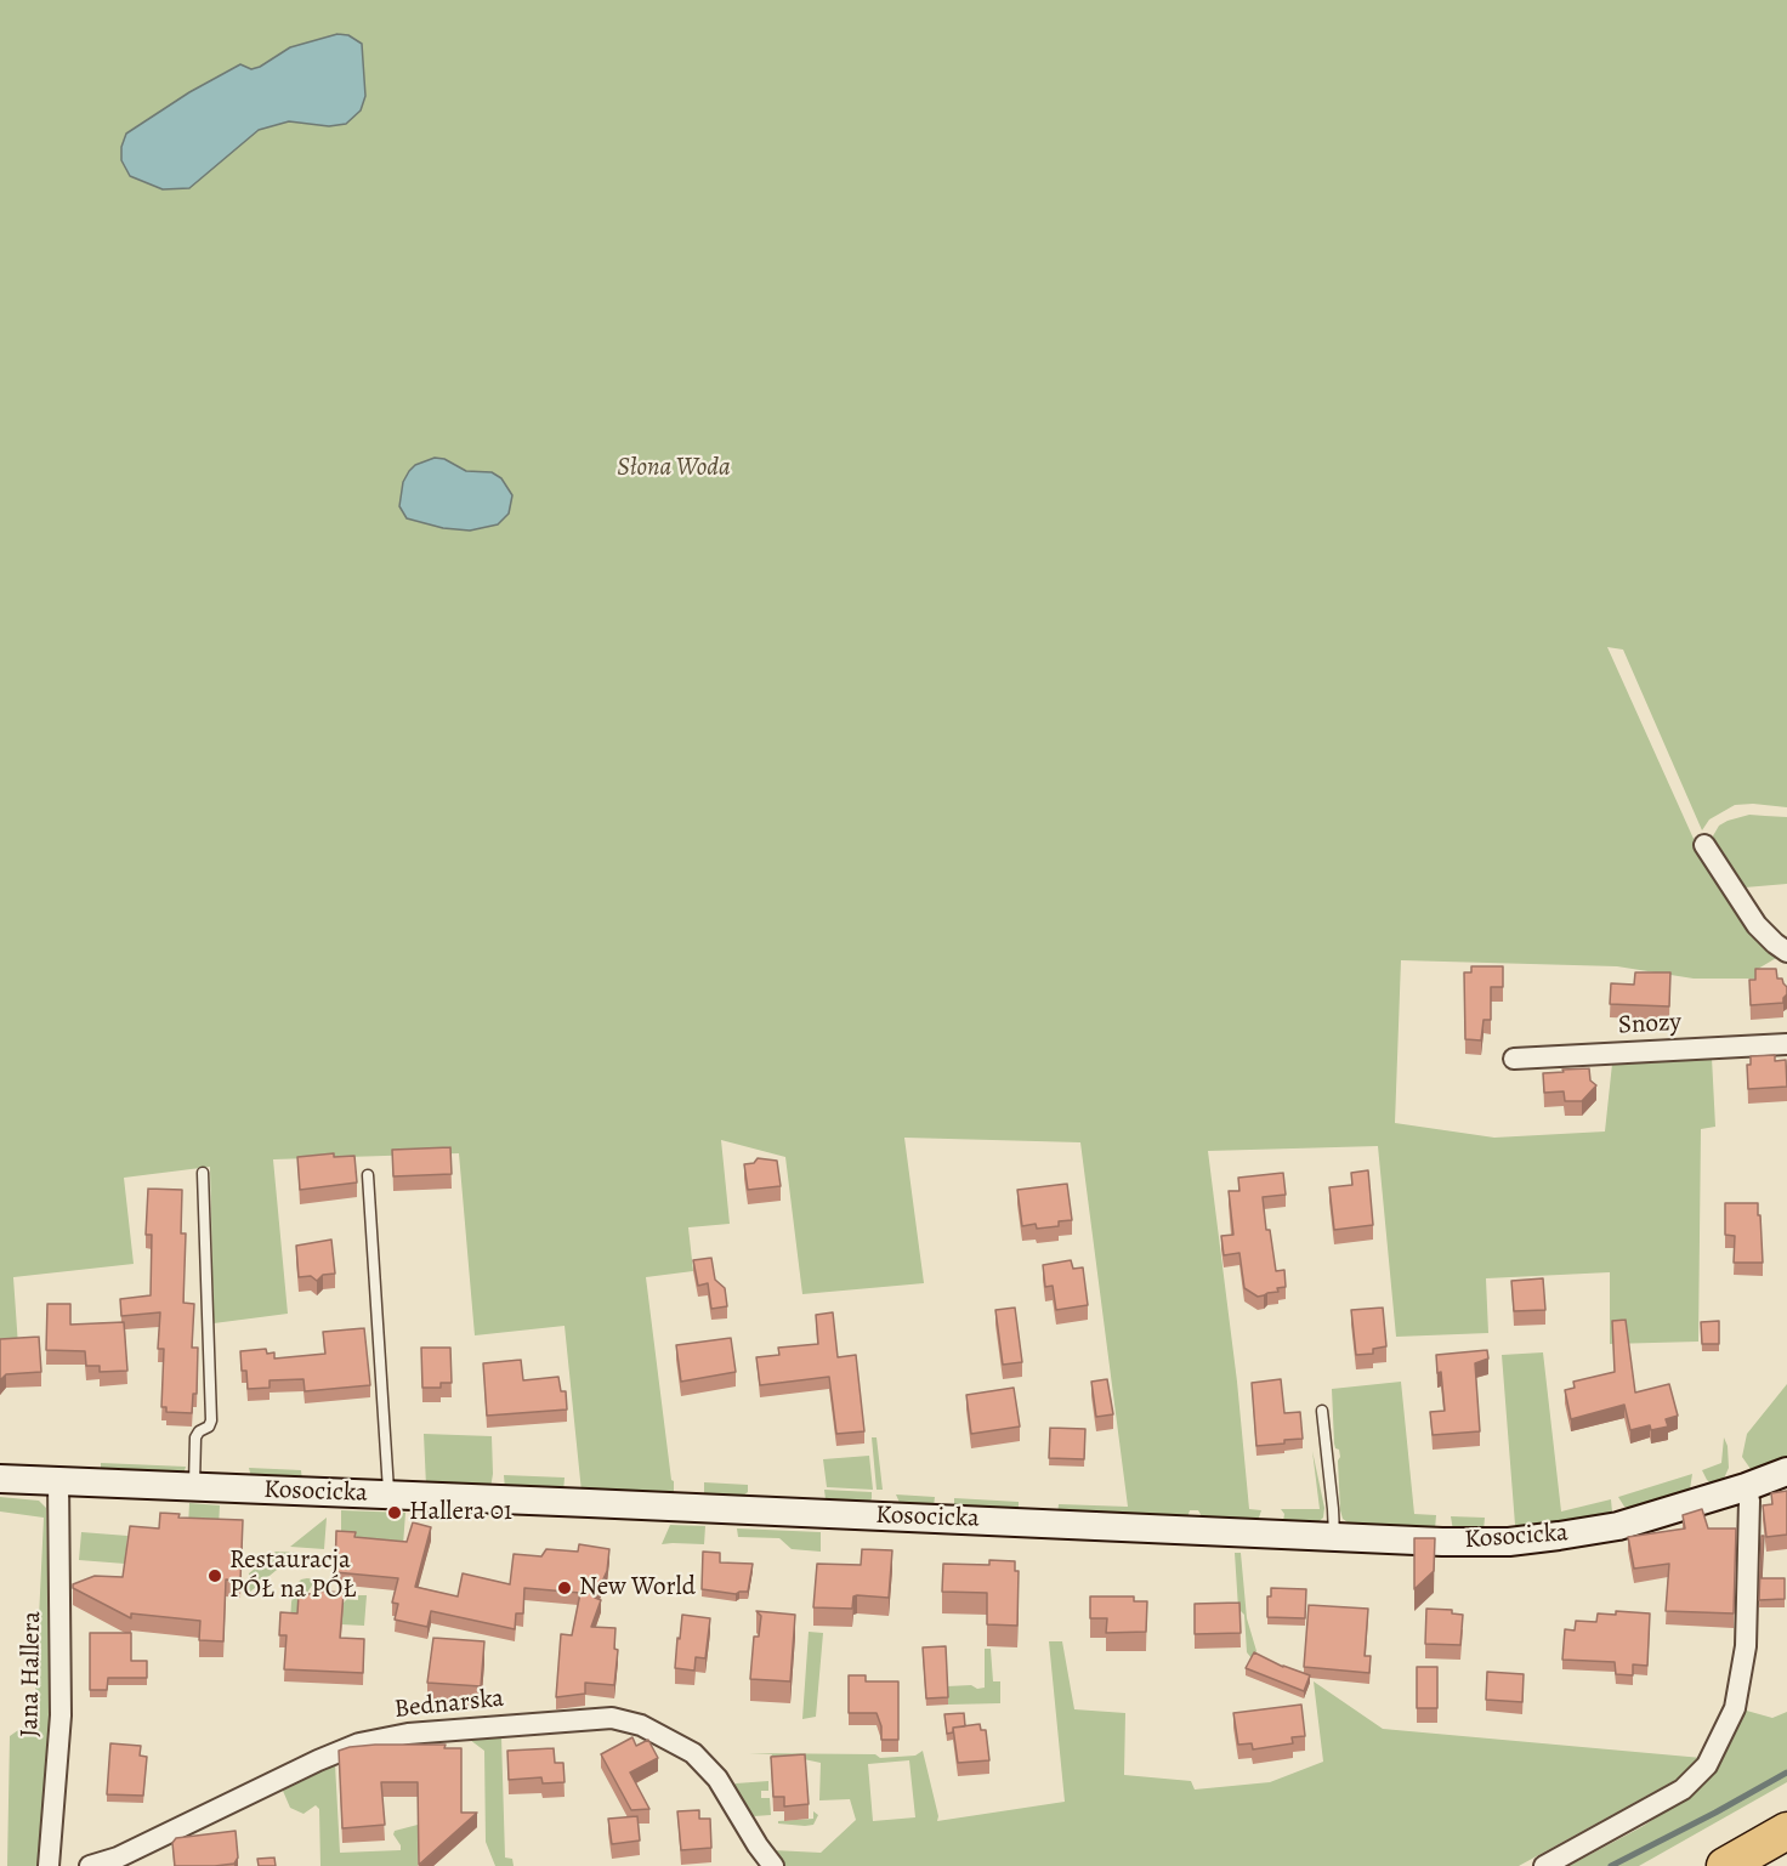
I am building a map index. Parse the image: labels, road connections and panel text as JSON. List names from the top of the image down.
{
  "streets": {
    "street": [
      "Snozy",
      "Kosocicka",
      "Jana Hallera",
      "Bednarska"
    ]
  },
  "crossings": [
    ["Kosocicka", "Jana Hallera"]
  ],
  "parks": ["Słona Woda"],
  "places": ["Hallera 01", "Restauracja PÓŁ na PÓŁ", "New World"]
}
